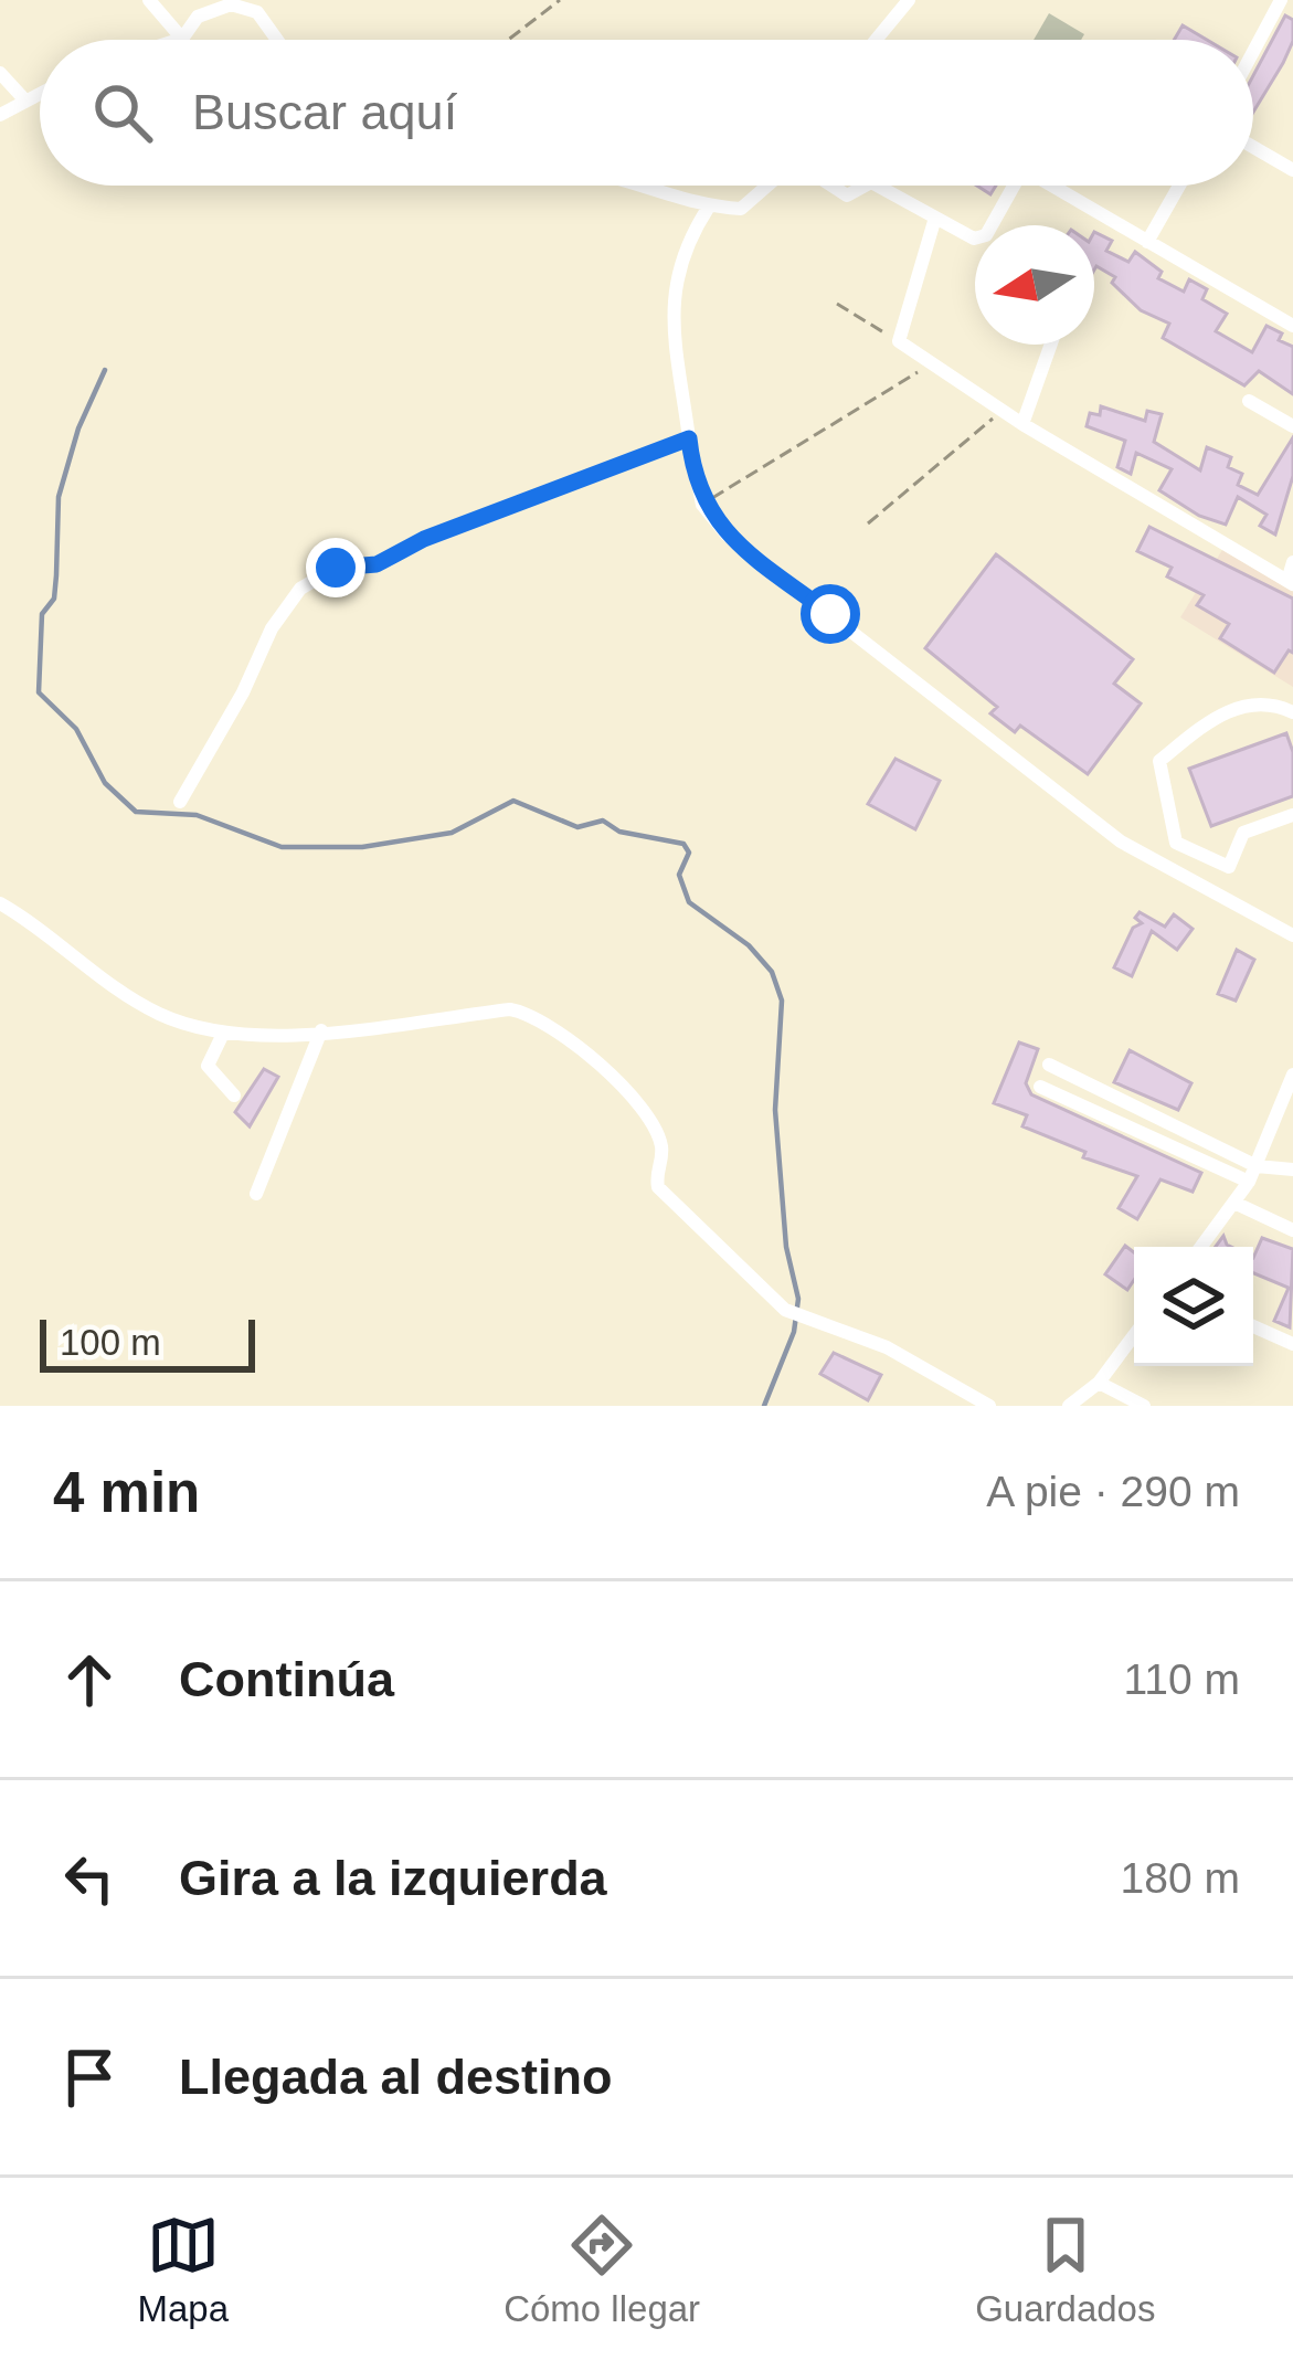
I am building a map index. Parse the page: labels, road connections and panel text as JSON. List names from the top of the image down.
{
  "scale_bar": "100 m",
  "north": "left",
  "page": {
    "search": "Buscar aquí",
    "scale": "100 m",
    "heading": ["4 min", "A pie · 290 m"],
    "list": [
      ["Continúa", "110 m"],
      ["Gira a la izquierda", "180 m"],
      "Llegada al destino"
    ],
    "nav": ["Mapa", "Cómo llegar", "Guardados"]
  }
}
